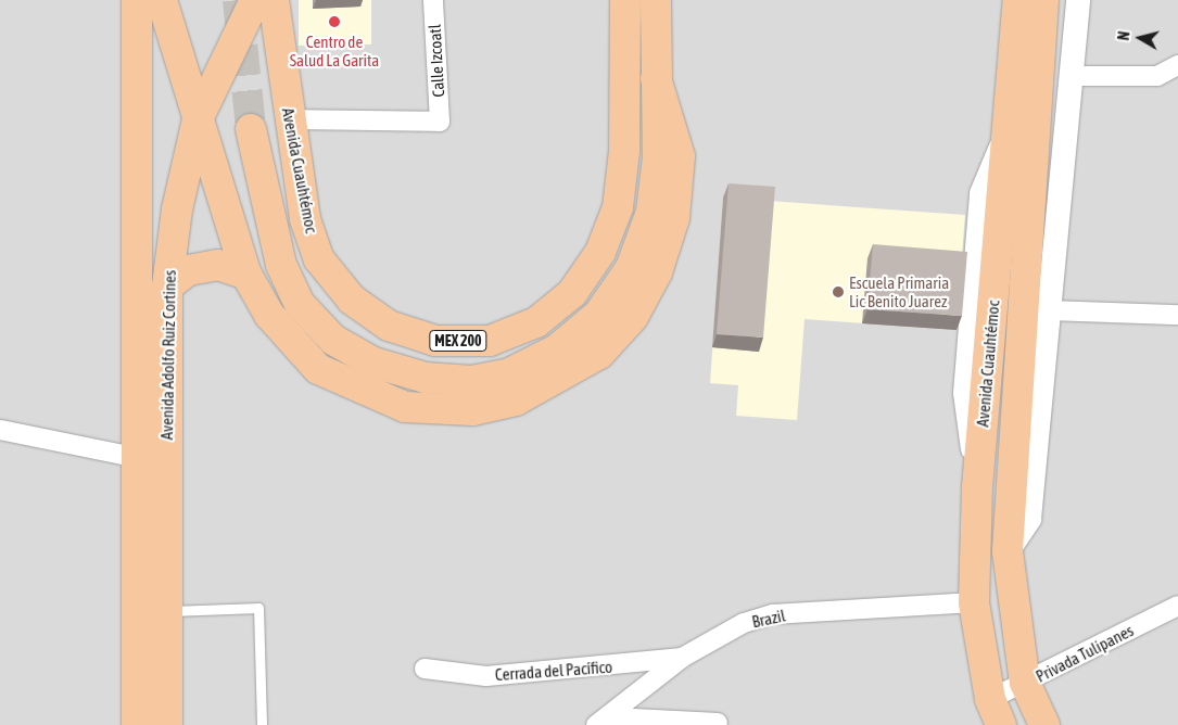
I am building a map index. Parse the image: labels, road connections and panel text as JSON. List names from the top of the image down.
{
  "streets": {
    "main road": ["Avenida Cuauhtémoc", "MEX 200", "Avenida Adolfo Ruiz Cortines"],
    "street": [
      "Calle Izcoatl",
      "Brazil",
      "Privada Tulipanes",
      "Cerrada del Pacífico"
    ]
  },
  "crossings": [
    ["Calle Izcoatl", "Avenida Cuauhtémoc"],
    ["Avenida Cuauhtémoc", "Brazil"],
    ["Avenida Cuauhtémoc", "Privada Tulipanes"],
    ["Brazil", "Cerrada del Pacífico"]
  ],
  "places": ["Centro de Salud La Garita", "Escuela Primaria Lic Benito Juarez"],
  "north": "left"
}
